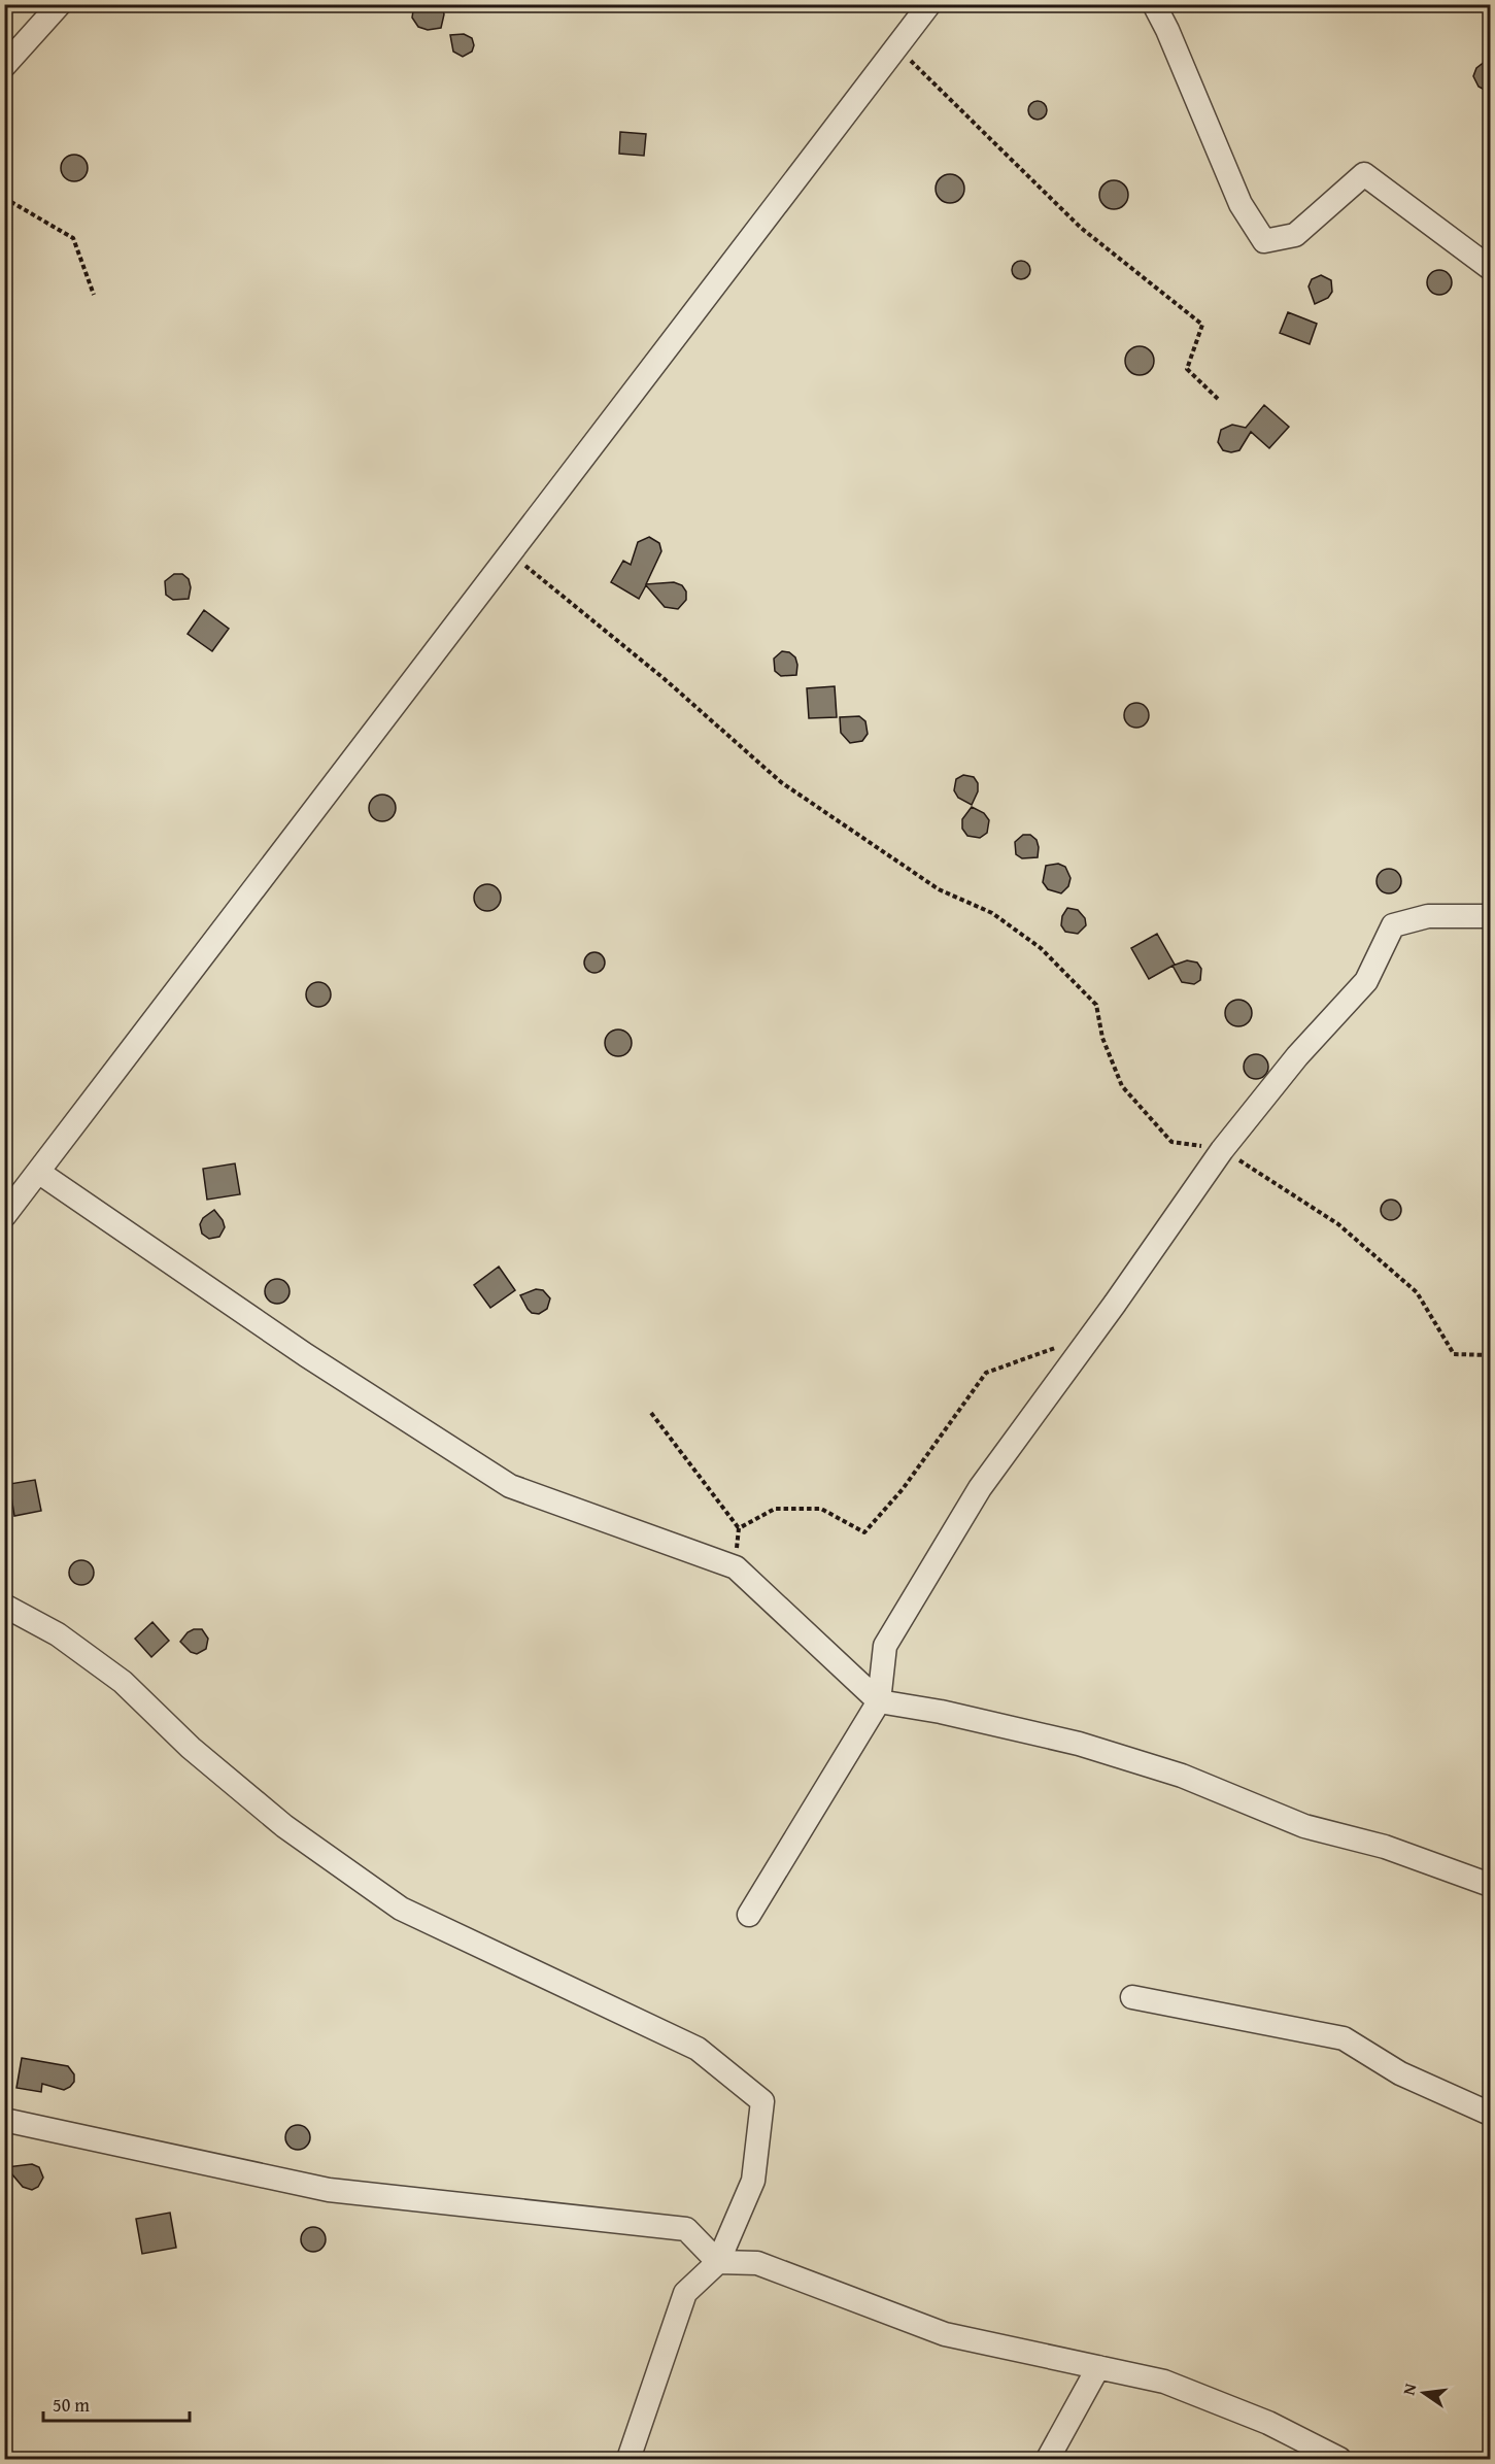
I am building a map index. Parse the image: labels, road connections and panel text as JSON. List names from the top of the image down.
{
  "scale_bar": "50 m",
  "north": "left"
}
